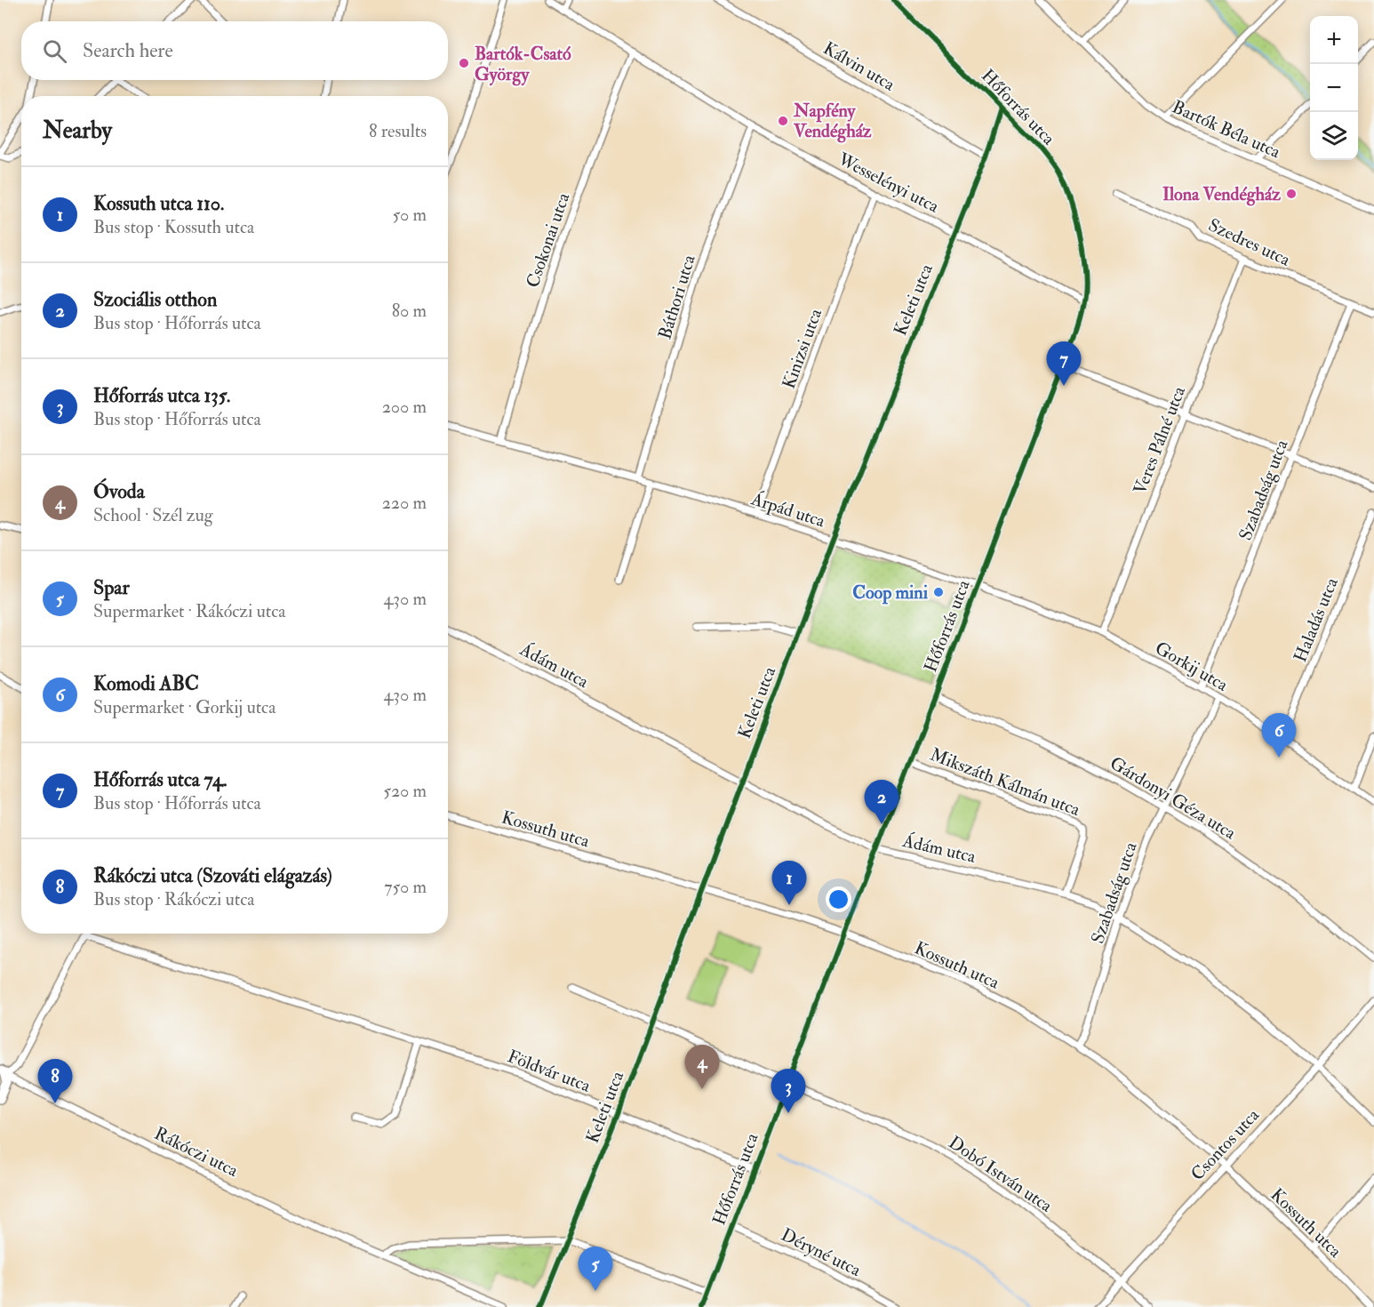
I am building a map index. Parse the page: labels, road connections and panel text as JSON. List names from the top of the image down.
{
  "streets": {
    "street": [
      "Kálvin utca",
      "Hőforrás utca",
      "Bartók Béla utca",
      "Wesselényi utca",
      "Csokonai utca",
      "Szedres utca",
      "Báthori utca",
      "Keleti utca",
      "Kinizsi utca",
      "Veres Pálné utca",
      "Szabadság utca",
      "Árpád utca",
      "Haladás utca",
      "Ádám utca",
      "Gorkij utca",
      "Mikszáth Kálmán utca",
      "Gárdonyi Géza utca",
      "Kossuth utca",
      "Földvár utca",
      "Csontos utca",
      "Rákóczi utca",
      "Dobó István utca",
      "Déryné utca"
    ]
  },
  "crossings": [
    ["Kálvin utca", "Keleti utca"],
    ["Hőforrás utca", "Wesselényi utca"],
    ["Hőforrás utca", "Keleti utca"],
    ["Hőforrás utca", "Árpád utca"],
    ["Hőforrás utca", "Ádám utca"],
    ["Hőforrás utca", "Gorkij utca"],
    ["Hőforrás utca", "Mikszáth Kálmán utca"],
    ["Hőforrás utca", "Gárdonyi Géza utca"],
    ["Hőforrás utca", "Kossuth utca"],
    ["Hőforrás utca", "Földvár utca"],
    ["Hőforrás utca", "Dobó István utca"],
    ["Hőforrás utca", "Déryné utca"],
    ["Wesselényi utca", "Csokonai utca"],
    ["Wesselényi utca", "Báthori utca"],
    ["Wesselényi utca", "Keleti utca"],
    ["Wesselényi utca", "Kinizsi utca"],
    ["Csokonai utca", "Árpád utca"],
    ["Szedres utca", "Veres Pálné utca"],
    ["Szedres utca", "Szabadság utca"],
    ["Báthori utca", "Árpád utca"],
    ["Keleti utca", "Árpád utca"],
    ["Keleti utca", "Ádám utca"],
    ["Keleti utca", "Kossuth utca"],
    ["Keleti utca", "Földvár utca"],
    ["Keleti utca", "Dobó István utca"],
    ["Kinizsi utca", "Árpád utca"],
    ["Veres Pálné utca", "Gorkij utca"],
    ["Szabadság utca", "Ádám utca"],
    ["Szabadság utca", "Gorkij utca"],
    ["Szabadság utca", "Gárdonyi Géza utca"],
    ["Szabadság utca", "Kossuth utca"],
    ["Árpád utca", "Gorkij utca"],
    ["Haladás utca", "Gorkij utca"],
    ["Ádám utca", "Mikszáth Kálmán utca"],
    ["Ádám utca", "Csontos utca"],
    ["Kossuth utca", "Csontos utca"],
    ["Csontos utca", "Dobó István utca"]
  ],
  "places": [
    "Bartók-Csató György",
    "Napfény Vendégház",
    "Ilona Vendégház",
    "Coop mini"
  ],
  "page": {
    "map_buttons": ["+", "−"],
    "search": "Search here",
    "heading": ["Nearby", "8 results"],
    "list": [
      {
        "mark": "1",
        "name": "Kossuth utca 110.",
        "note": "Bus stop · Kossuth utca",
        "value": "50 m"
      },
      {
        "mark": "2",
        "name": "Szociális otthon",
        "note": "Bus stop · Hőforrás utca",
        "value": "80 m"
      },
      {
        "mark": "3",
        "name": "Hőforrás utca 135.",
        "note": "Bus stop · Hőforrás utca",
        "value": "200 m"
      },
      {
        "mark": "4",
        "name": "Óvoda",
        "note": "School · Szél zug",
        "value": "220 m"
      },
      {
        "mark": "5",
        "name": "Spar",
        "note": "Supermarket · Rákóczi utca",
        "value": "430 m"
      },
      {
        "mark": "6",
        "name": "Komodi ABC",
        "note": "Supermarket · Gorkij utca",
        "value": "430 m"
      },
      {
        "mark": "7",
        "name": "Hőforrás utca 74.",
        "note": "Bus stop · Hőforrás utca",
        "value": "520 m"
      },
      {
        "mark": "8",
        "name": "Rákóczi utca (Szováti elágazás)",
        "note": "Bus stop · Rákóczi utca",
        "value": "750 m"
      }
    ],
    "pins": [
      "7",
      "6",
      "2",
      "1",
      "4",
      "8",
      "3",
      "5"
    ]
  }
}
